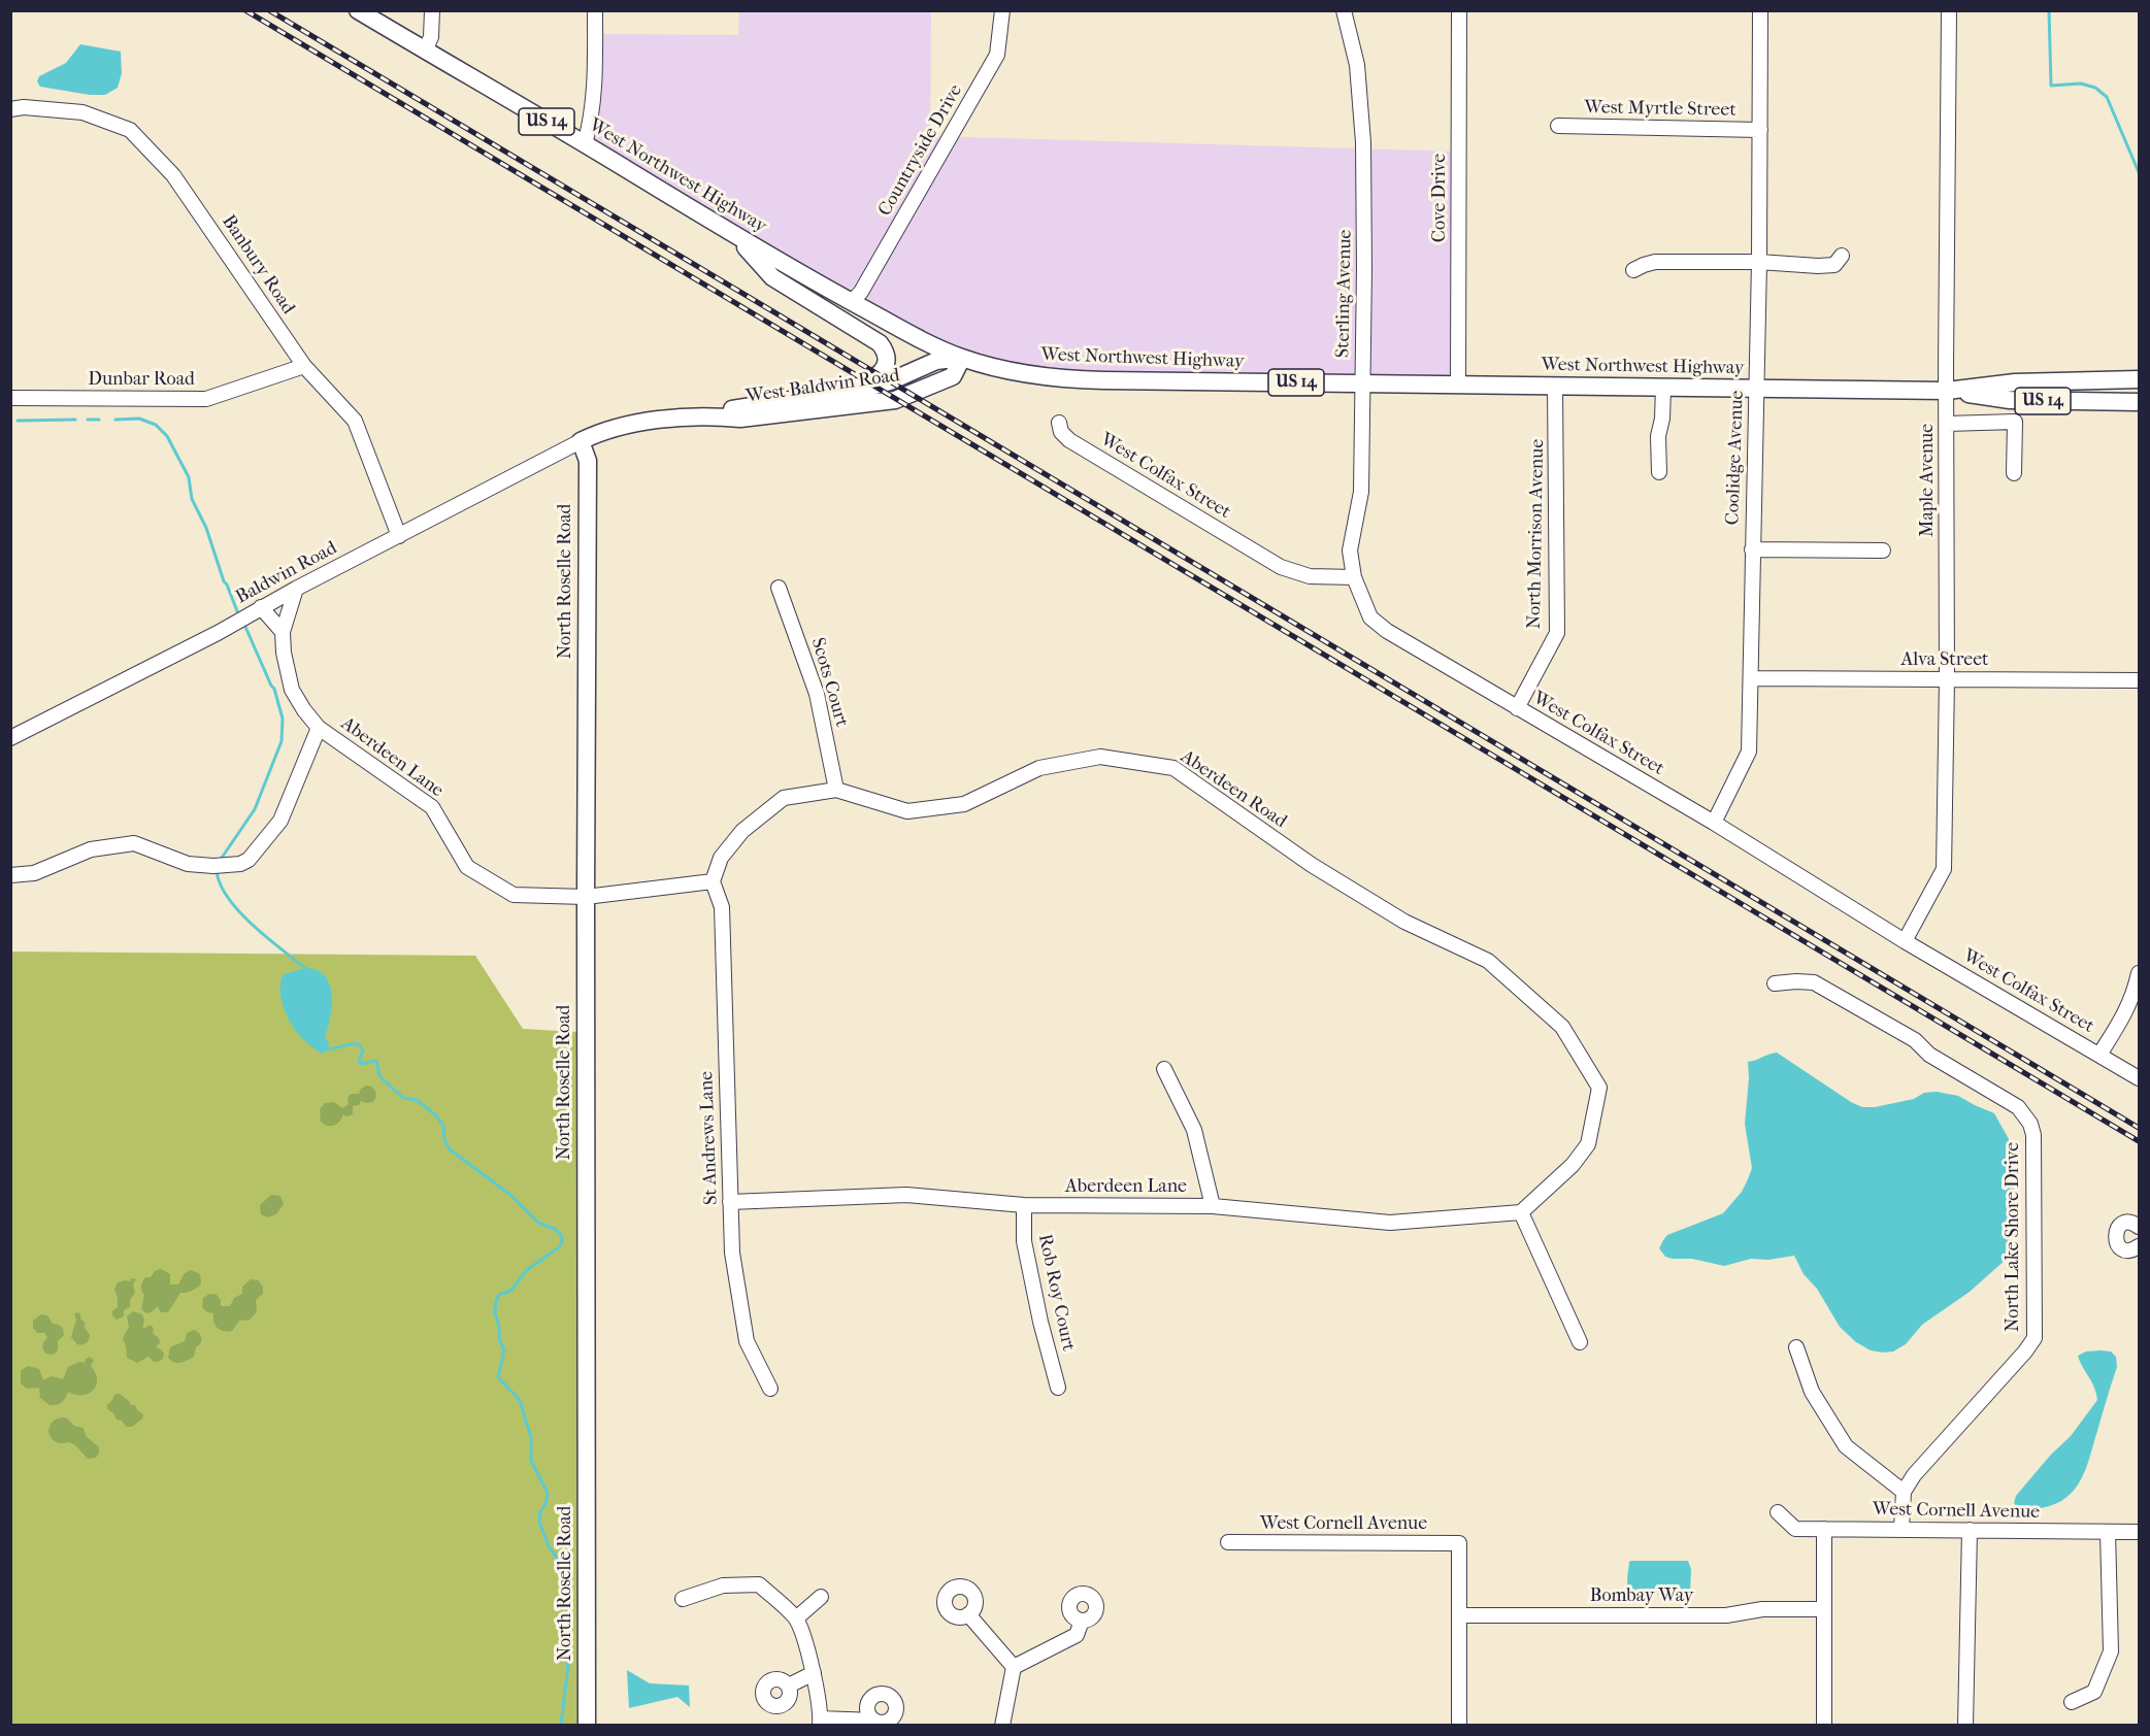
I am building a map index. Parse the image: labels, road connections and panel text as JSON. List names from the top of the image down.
{
  "streets": {
    "main road": [
      "US 14",
      "West Northwest Highway",
      "West Baldwin Road",
      "North Roselle Road"
    ],
    "street": [
      "West Myrtle Street",
      "Countryside Drive",
      "Cove Drive",
      "Banbury Road",
      "Sterling Avenue",
      "Dunbar Road",
      "Coolidge Avenue",
      "West Colfax Street",
      "Maple Avenue",
      "North Morrison Avenue",
      "Baldwin Road",
      "Alva Street",
      "Scots Court",
      "Aberdeen Lane",
      "Aberdeen Road",
      "St Andrews Lane",
      "North Lake Shore Drive",
      "Rob Roy Court",
      "West Cornell Avenue",
      "Bombay Way"
    ]
  },
  "crossings": [
    ["West Myrtle Street", "Coolidge Avenue"],
    ["Countryside Drive", "West Northwest Highway"],
    ["West Northwest Highway", "Cove Drive"],
    ["West Northwest Highway", "Sterling Avenue"],
    ["West Northwest Highway", "West Baldwin Road"],
    ["West Northwest Highway", "Coolidge Avenue"],
    ["West Northwest Highway", "Maple Avenue"],
    ["West Northwest Highway", "North Morrison Avenue"],
    ["Banbury Road", "Dunbar Road"],
    ["Banbury Road", "Baldwin Road"],
    ["Sterling Avenue", "West Colfax Street"],
    ["West Baldwin Road", "Baldwin Road"],
    ["West Baldwin Road", "North Roselle Road"],
    ["Coolidge Avenue", "West Colfax Street"],
    ["Coolidge Avenue", "Alva Street"],
    ["West Colfax Street", "Maple Avenue"],
    ["West Colfax Street", "North Morrison Avenue"],
    ["Maple Avenue", "Alva Street"],
    ["Baldwin Road", "North Roselle Road"],
    ["Baldwin Road", "Aberdeen Lane"],
    ["North Roselle Road", "Aberdeen Lane"],
    ["Scots Court", "Aberdeen Road"],
    ["Aberdeen Lane", "Aberdeen Road"],
    ["Aberdeen Lane", "St Andrews Lane"],
    ["Aberdeen Lane", "Rob Roy Court"],
    ["Aberdeen Road", "St Andrews Lane"],
    ["West Cornell Avenue", "Bombay Way"]
  ]
}
